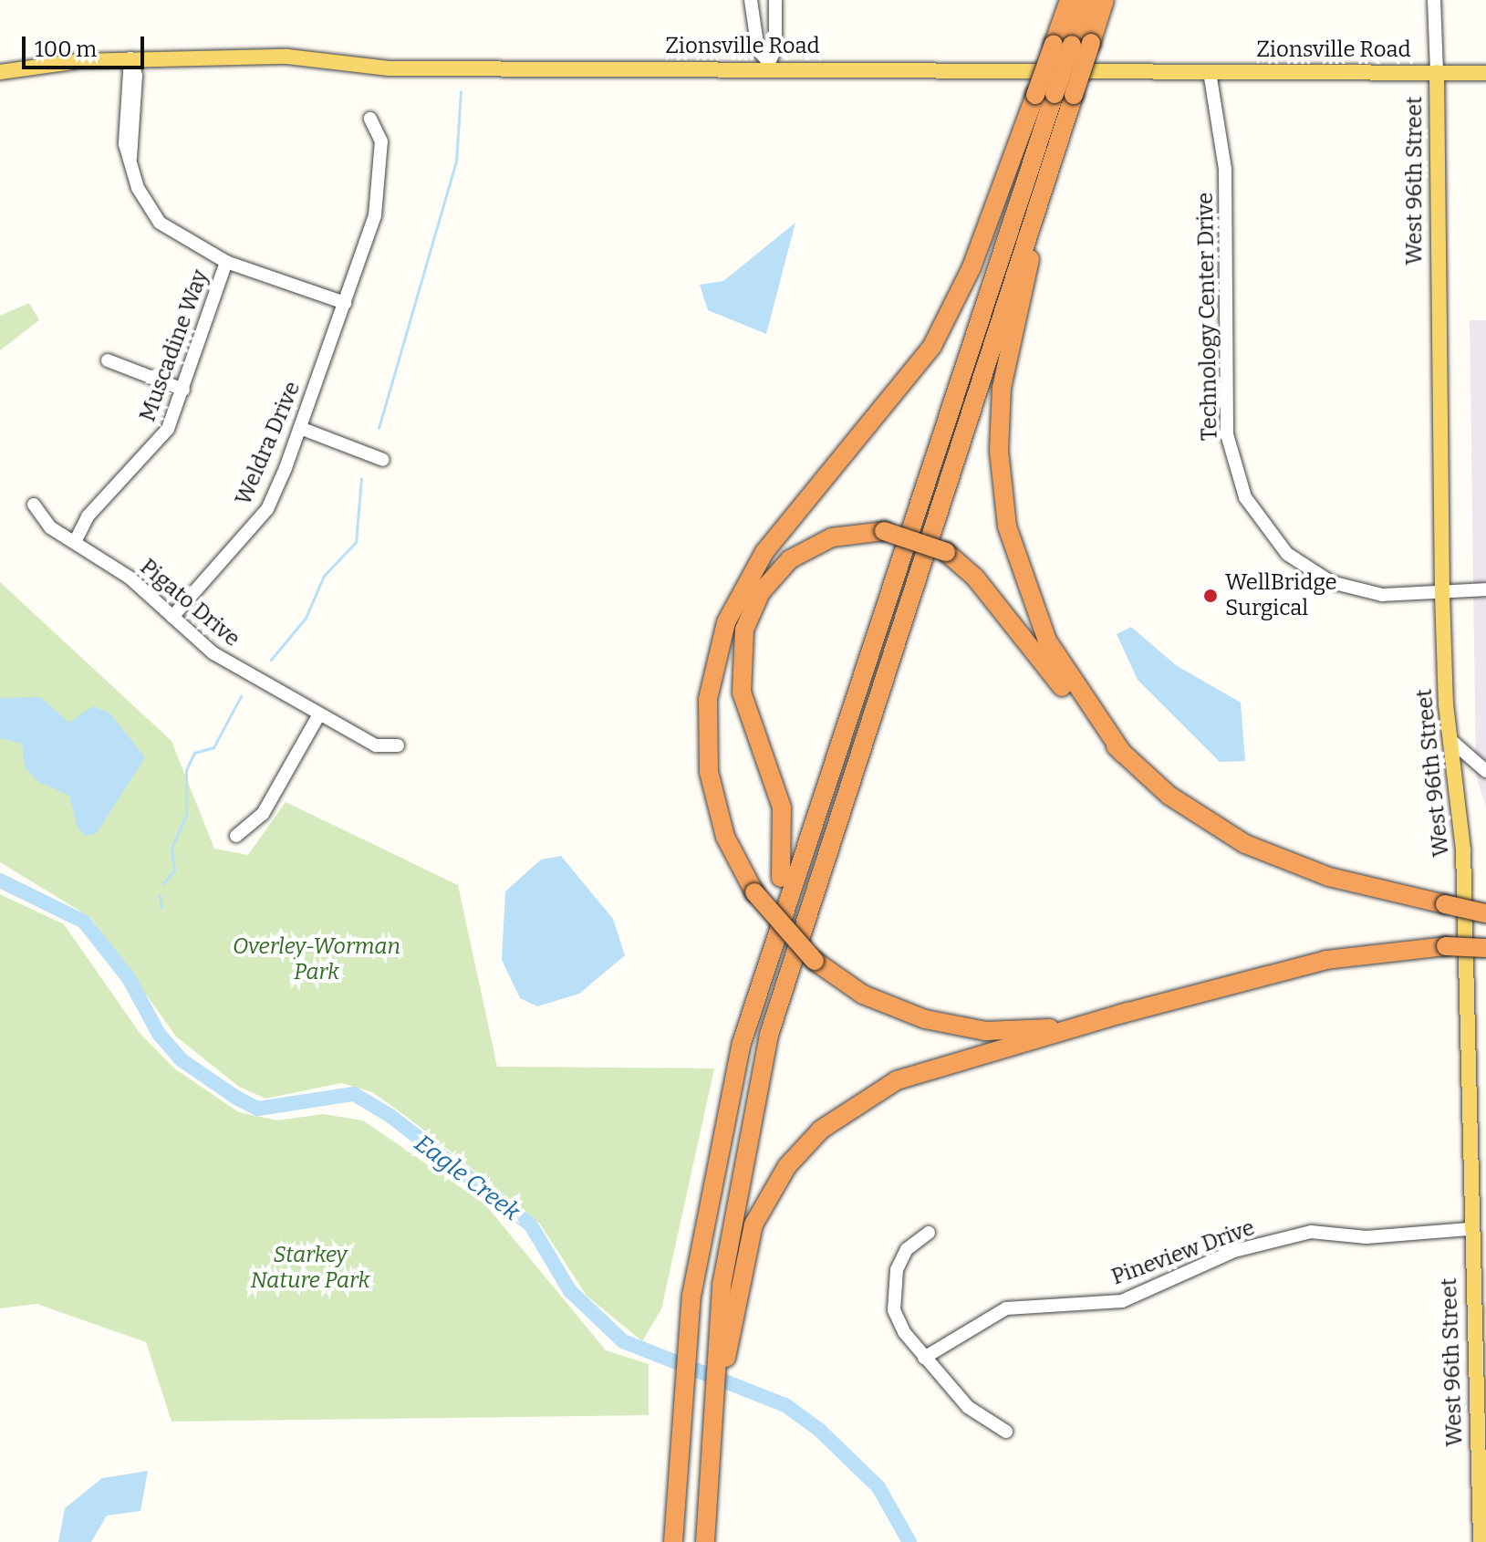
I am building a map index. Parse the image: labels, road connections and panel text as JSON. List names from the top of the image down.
{
  "streets": {
    "main road": ["Zionsville Road", "West 96th Street"],
    "street": [
      "Technology Center Drive",
      "Muscadine Way",
      "Weldra Drive",
      "Pigato Drive",
      "Pineview Drive"
    ]
  },
  "crossings": [
    ["Zionsville Road", "West 96th Street"],
    ["Zionsville Road", "Technology Center Drive"],
    ["West 96th Street", "Technology Center Drive"],
    ["West 96th Street", "Pineview Drive"],
    ["Muscadine Way", "Pigato Drive"],
    ["Weldra Drive", "Pigato Drive"]
  ],
  "water": ["Eagle Creek"],
  "parks": ["Overley-Worman Park", "Starkey Nature Park"],
  "places": ["WellBridge Surgical"],
  "scale_bar": "100 m"
}
